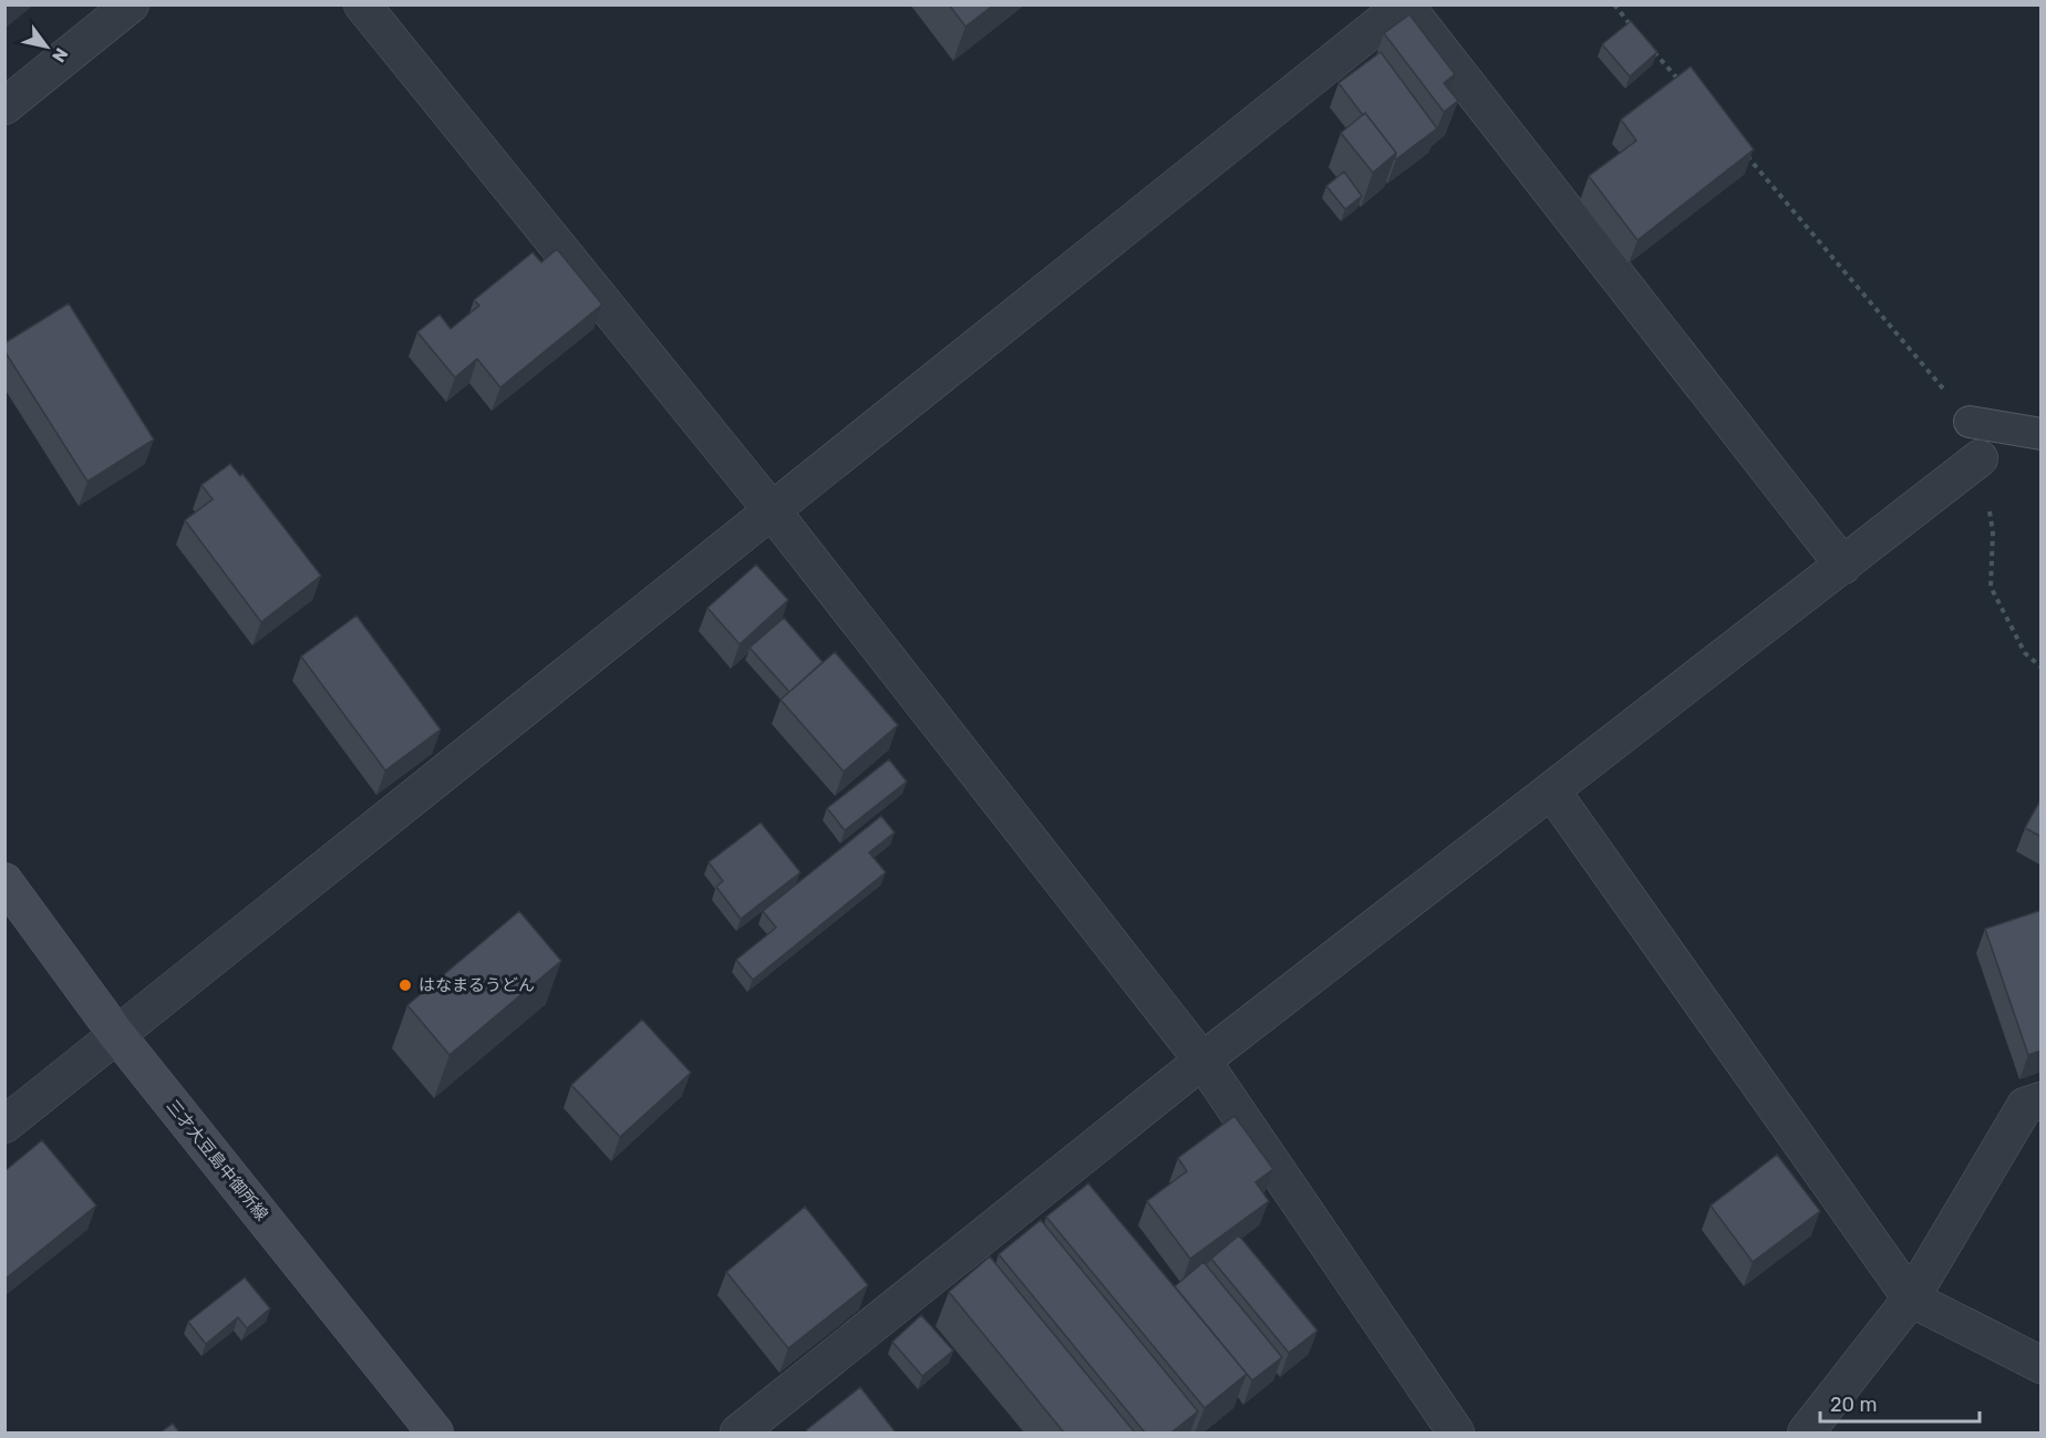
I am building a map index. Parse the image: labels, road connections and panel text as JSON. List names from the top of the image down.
{
  "streets": {
    "main road": ["三才大豆島中御所線"]
  },
  "places": ["はなまるうどん"],
  "scale_bar": "20 m",
  "north": "bottom right"
}
